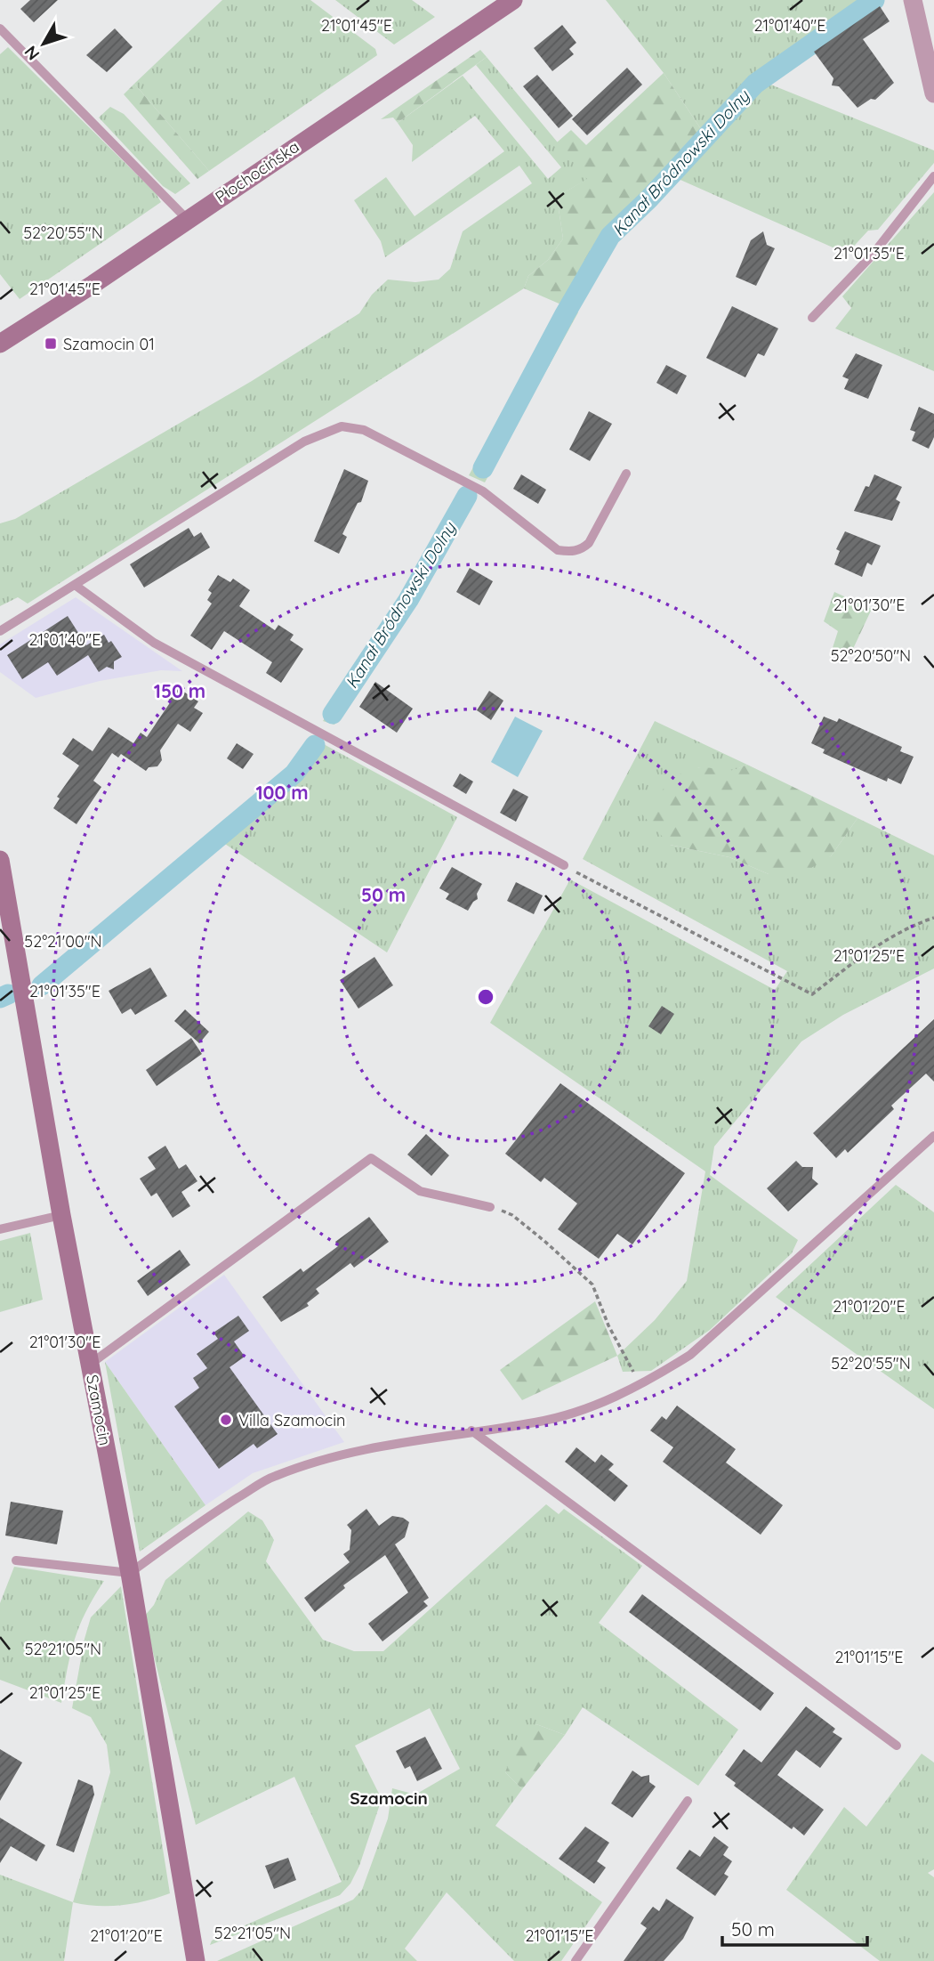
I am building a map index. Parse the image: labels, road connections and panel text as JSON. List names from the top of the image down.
{
  "streets": {
    "street": ["Płochocińska", "Szamocin"]
  },
  "districts": ["Szamocin"],
  "water": ["Kanał Bródnowski Dolny"],
  "places": {
    "transit": ["Szamocin 01"],
    "other": ["Villa Szamocin"]
  },
  "scale_bar": "50 m",
  "north": "bottom left",
  "coordinates": [
    "21°01'45\"E",
    "21°01'40\"E",
    "52°20'55\"N",
    "21°01'35\"E",
    "21°01'30\"E",
    "52°20'50\"N",
    "52°21'00\"N",
    "21°01'25\"E",
    "21°01'20\"E",
    "52°21'05\"N",
    "21°01'15\"E"
  ],
  "rings": ["150 m", "100 m", "50 m"]
}
